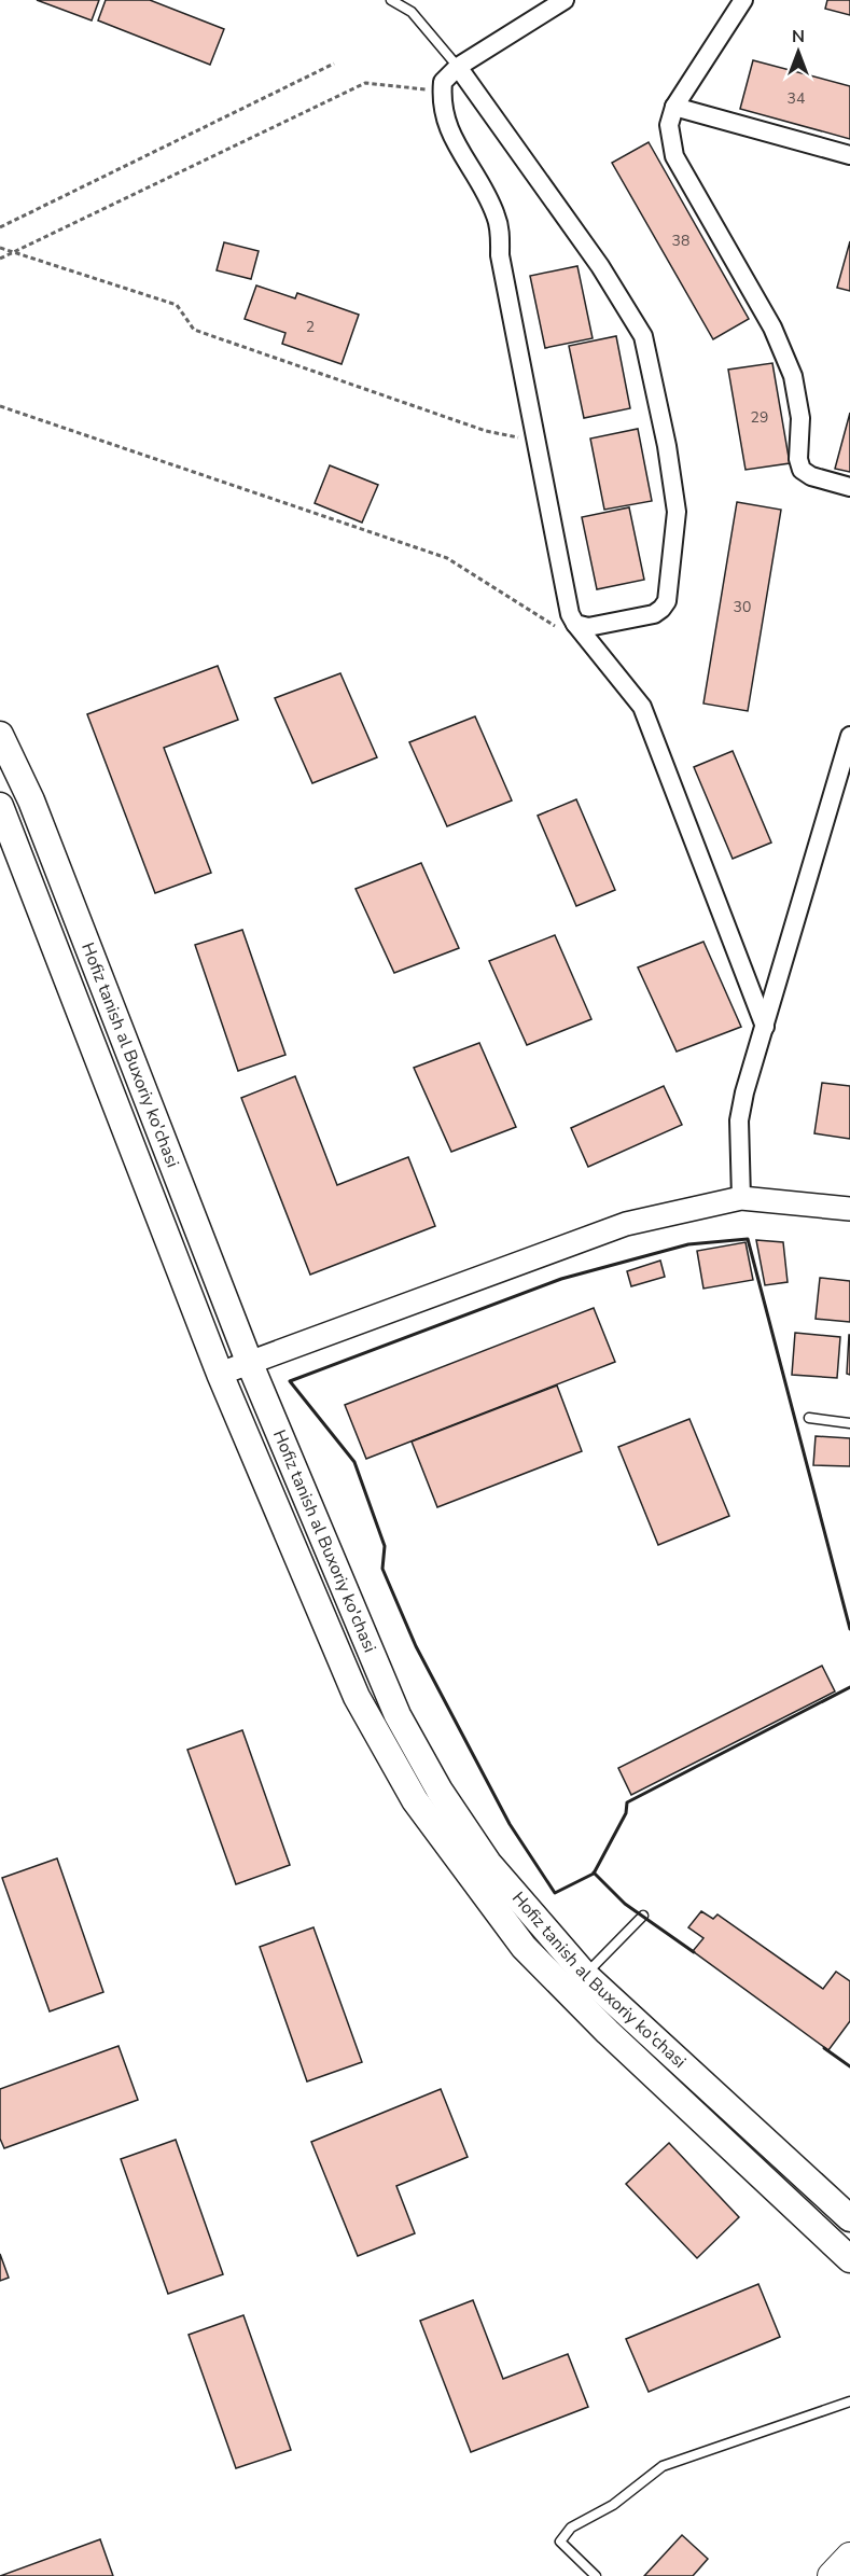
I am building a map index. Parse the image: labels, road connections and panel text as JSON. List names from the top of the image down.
{
  "streets": {
    "main road": ["Hofiz tanish al Buxoriy ko'chasi"]
  },
  "house_numbers": [
    "34",
    "38",
    "2",
    "29",
    "30"
  ],
  "north": "top"
}
